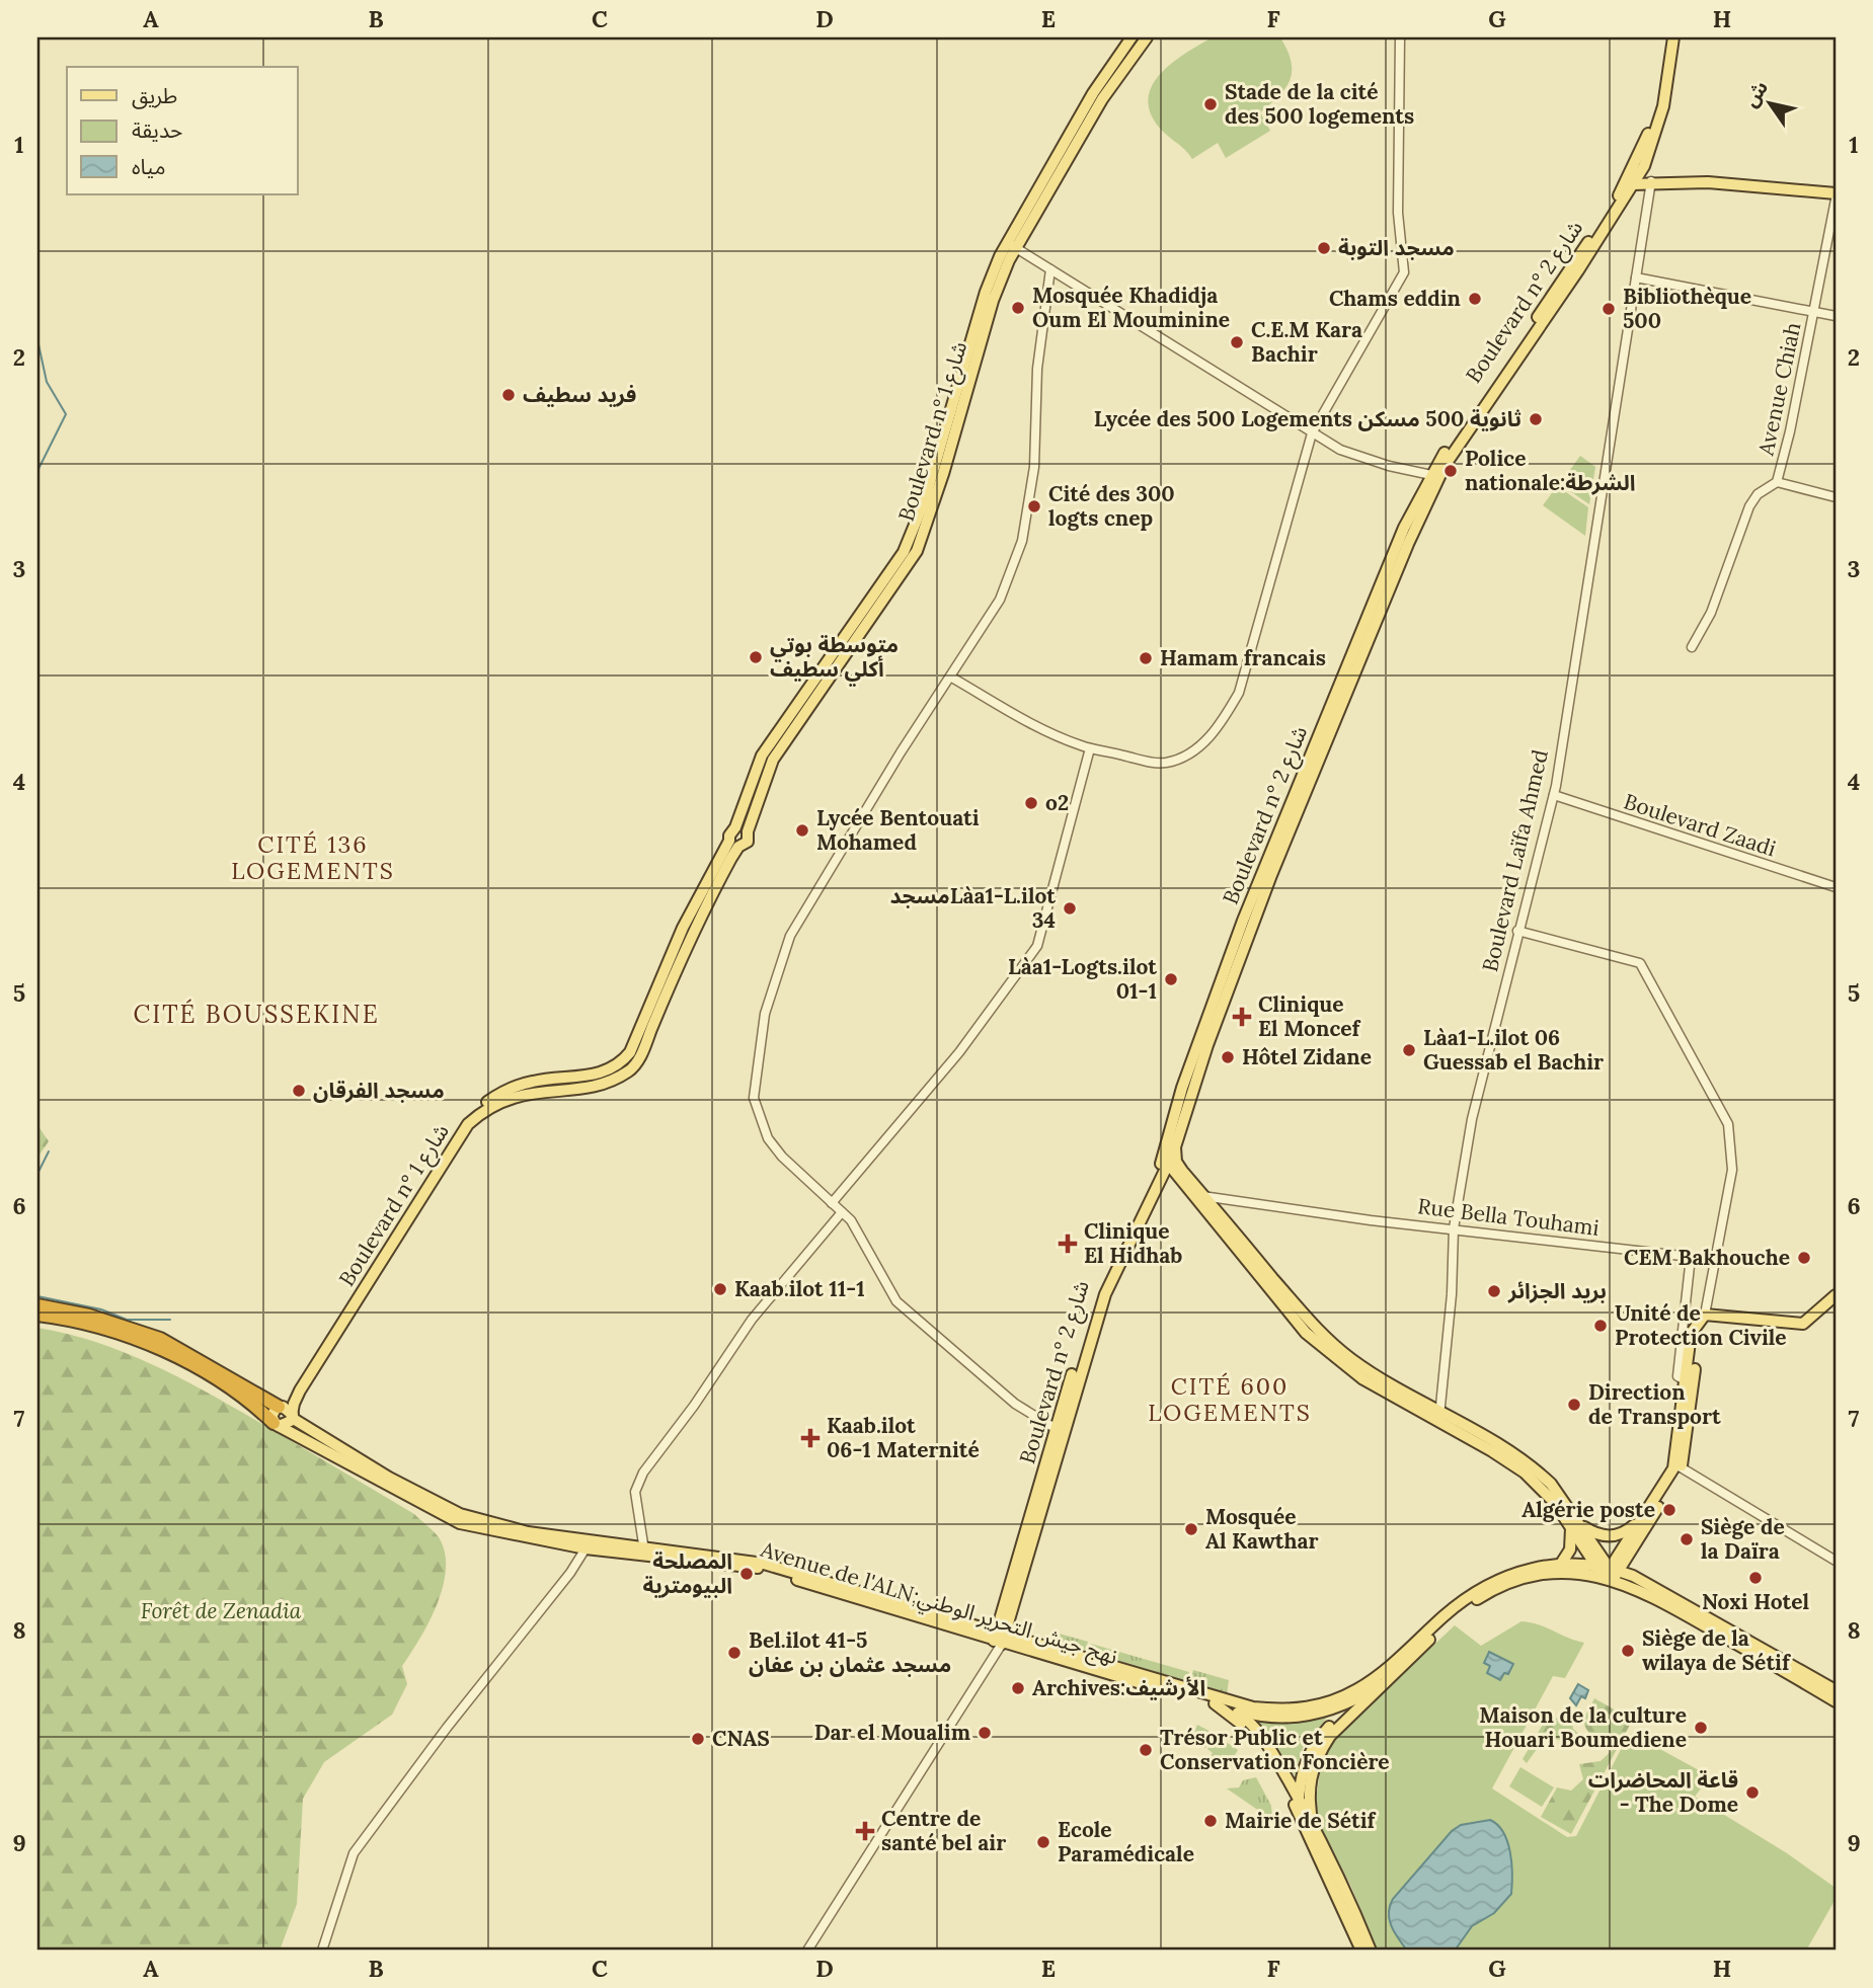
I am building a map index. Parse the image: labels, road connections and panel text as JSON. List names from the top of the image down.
{
  "streets": {
    "main road": ["Boulevard n° شارع 2", "Boulevard n° شارع 1", "Avenue de l'ALN;نهج جيش التحرير الوطني"],
    "street": [
      "Avenue Chiah",
      "Boulevard Zaadi",
      "Boulevard Laïfa Ahmed",
      "Rue Bella Touhami"
    ]
  },
  "crossings": [
    ["Boulevard n° شارع 2", "Avenue de l'ALN;نهج جيش التحرير الوطني"],
    ["Boulevard Zaadi", "Boulevard Laïfa Ahmed"],
    ["Boulevard Laïfa Ahmed", "Rue Bella Touhami"]
  ],
  "districts": ["CITÉ 136 LOGEMENTS", "CITÉ BOUSSEKINE", "CITÉ 600 LOGEMENTS"],
  "parks": ["Forêt de Zenadia"],
  "places": {
    "other": [
      "Stade de la cité des 500 logements",
      "مسجد التوبة",
      "Chams eddin",
      "Mosquée Khadidja Oum El Mouminine",
      "Bibliothèque 500",
      "C.E.M Kara Bachir",
      "فريد سطيف",
      "Lycée des 500 Logements ثانوية 500 مسكن",
      "Police nationale:الشرطة",
      "Cité des 300 logts cnep",
      "متوسطة بوتي أكلي سطيف",
      "Hamam francais",
      "o2",
      "Lycée Bentouati Mohamed",
      "مسجدLàa1-L.ilot 34",
      "Làa1-Logts.ilot 01-1",
      "Làa1-L.ilot 06 Guessab el Bachir",
      "Hôtel Zidane",
      "مسجد الفرقان",
      "CEM Bakhouche",
      "Kaab.ilot 11-1",
      "بريد الجزائر",
      "Unité de Protection Civile",
      "Direction de Transport",
      "Algérie poste",
      "Mosquée Al Kawthar",
      "Siège de la Daïra",
      "المصلحة البيومترية",
      "Noxi Hotel",
      "Siège de la wilaya de Sétif",
      "Bel.ilot 41-5 مسجد عثمان بن عفان",
      "Archives:الأرشيف",
      "Maison de la culture Houari Boumediene",
      "Dar el Moualim",
      "CNAS",
      "Trésor Public et Conservation Foncière",
      "قاعة المحاضرات - The Dome",
      "Mairie de Sétif",
      "Ecole Paramédicale"
    ],
    "health": [
      "Clinique El Moncef",
      "Clinique El Hidhab",
      "Kaab.ilot 06-1 Maternité",
      "Centre de santé bel air"
    ]
  },
  "legend": ["طريق", "حديقة", "مياه"],
  "north": "top left",
  "grid": {
    "columns": [
      "A",
      "B",
      "C",
      "D",
      "E",
      "F",
      "G",
      "H"
    ],
    "rows": [
      "1",
      "2",
      "3",
      "4",
      "5",
      "6",
      "7",
      "8",
      "9"
    ]
  }
}
